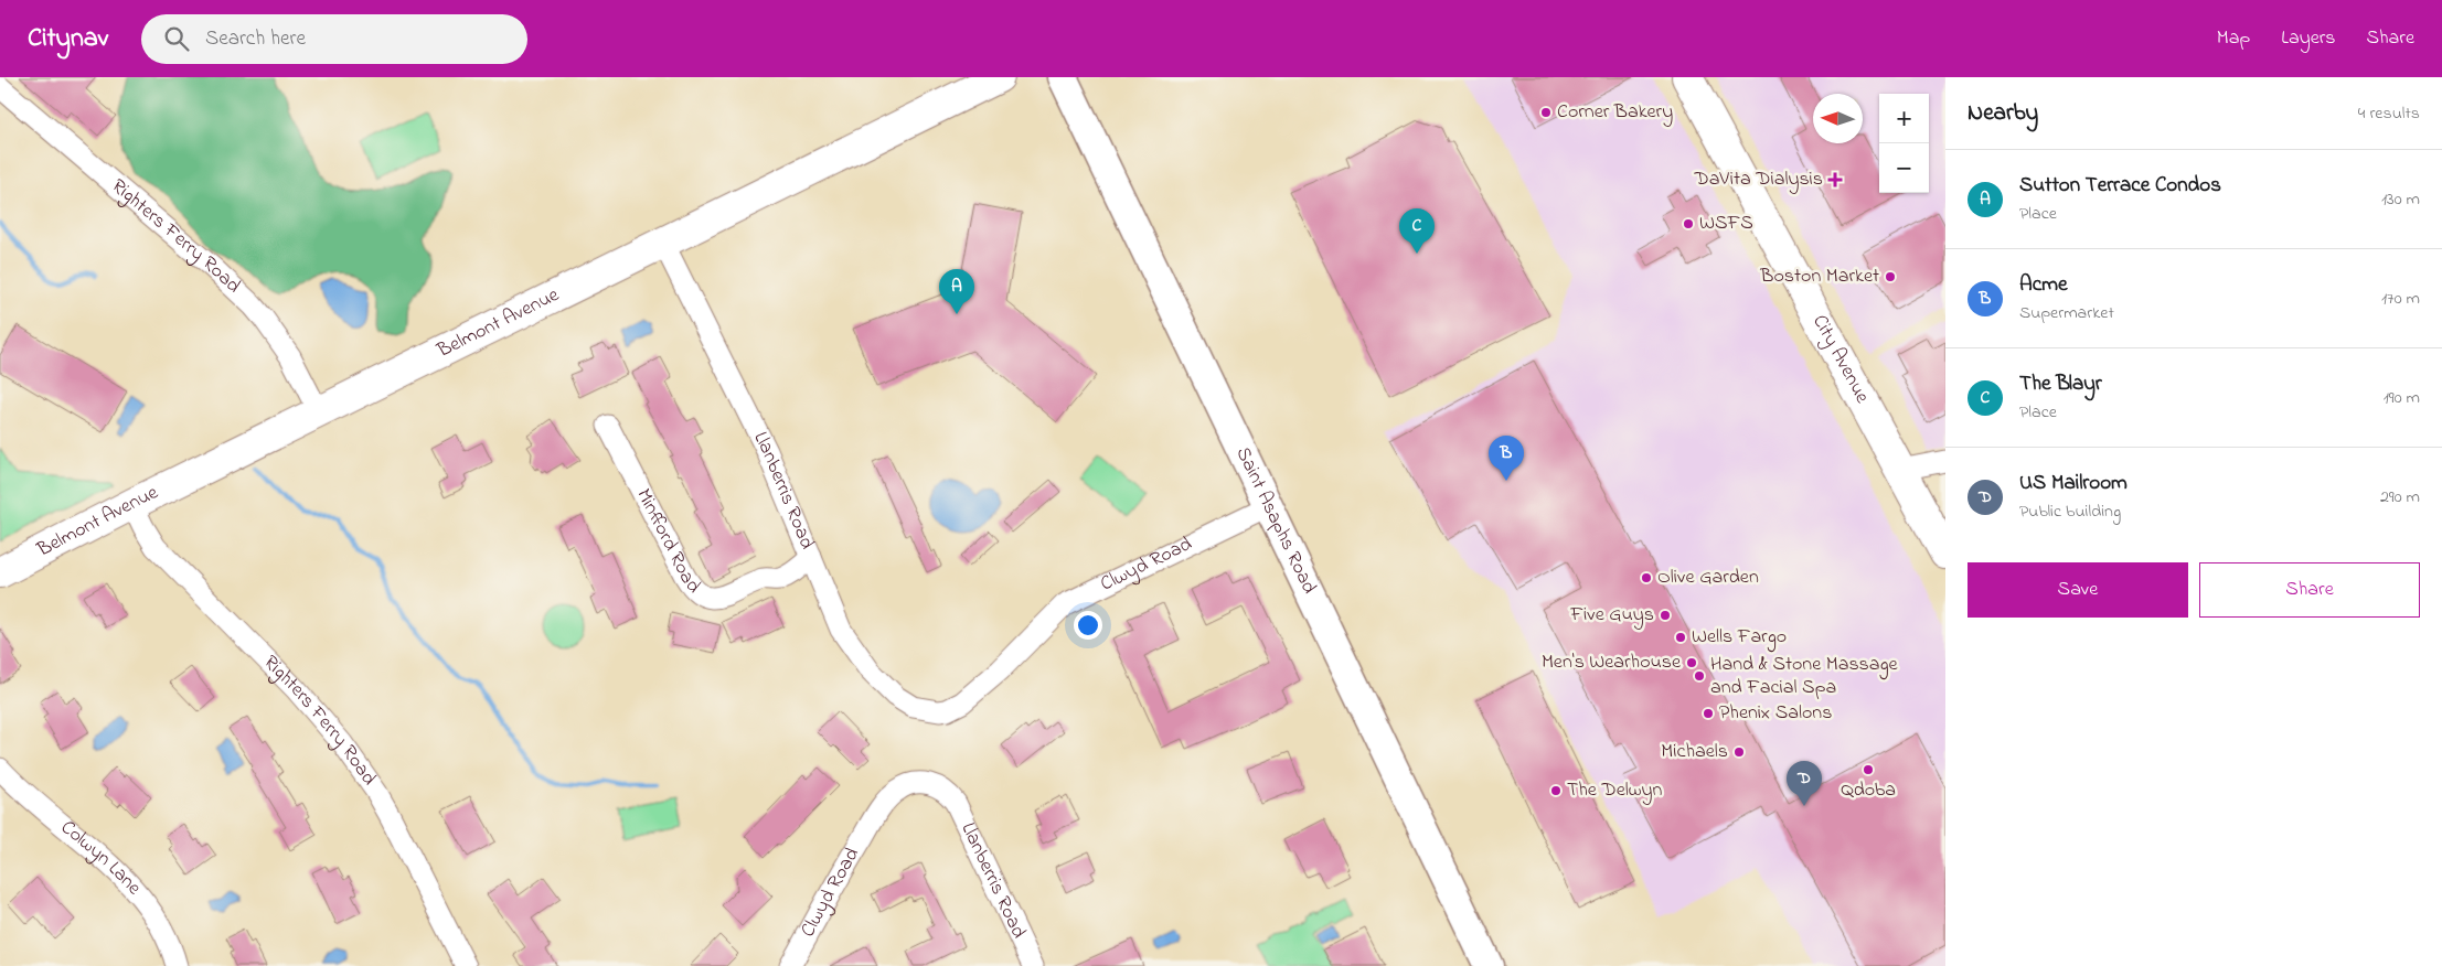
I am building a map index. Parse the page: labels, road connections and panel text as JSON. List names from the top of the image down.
{
  "streets": {
    "main road": ["Belmont Avenue", "City Avenue"],
    "street": [
      "Righters Ferry Road",
      "Llanberris Road",
      "Saint Asaphs Road",
      "Minfford Road",
      "Clwyd Road",
      "Colwyn Lane"
    ]
  },
  "crossings": [
    ["Righters Ferry Road", "Belmont Avenue"],
    ["Belmont Avenue", "Llanberris Road"],
    ["Llanberris Road", "Minfford Road"],
    ["Llanberris Road", "Clwyd Road"],
    ["Saint Asaphs Road", "Clwyd Road"]
  ],
  "places": {
    "other": [
      "Corner Bakery",
      "WSFS",
      "Boston Market",
      "Olive Garden",
      "Five Guys",
      "Wells Fargo",
      "Men's Wearhouse",
      "Hand & Stone Massage and Facial Spa",
      "Phenix Salons",
      "Michaels",
      "Qdoba",
      "The Delwyn"
    ],
    "health": ["DaVita Dialysis"]
  },
  "north": "left",
  "page": {
    "header": "Citynav",
    "search": "Search here",
    "nav": ["Map", "Layers", "Share"],
    "heading": ["Nearby", "4 results"],
    "map_buttons": ["+", "−"],
    "list": [
      {
        "mark": "A",
        "name": "Sutton Terrace Condos",
        "note": "Place",
        "value": "130 m"
      },
      {
        "mark": "B",
        "name": "Acme",
        "note": "Supermarket",
        "value": "170 m"
      },
      {
        "mark": "C",
        "name": "The Blayr",
        "note": "Place",
        "value": "190 m"
      },
      {
        "mark": "D",
        "name": "US Mailroom",
        "note": "Public building",
        "value": "290 m"
      }
    ],
    "pins": [
      "C",
      "A",
      "B",
      "D"
    ],
    "buttons": ["Save", "Share"]
  }
}
